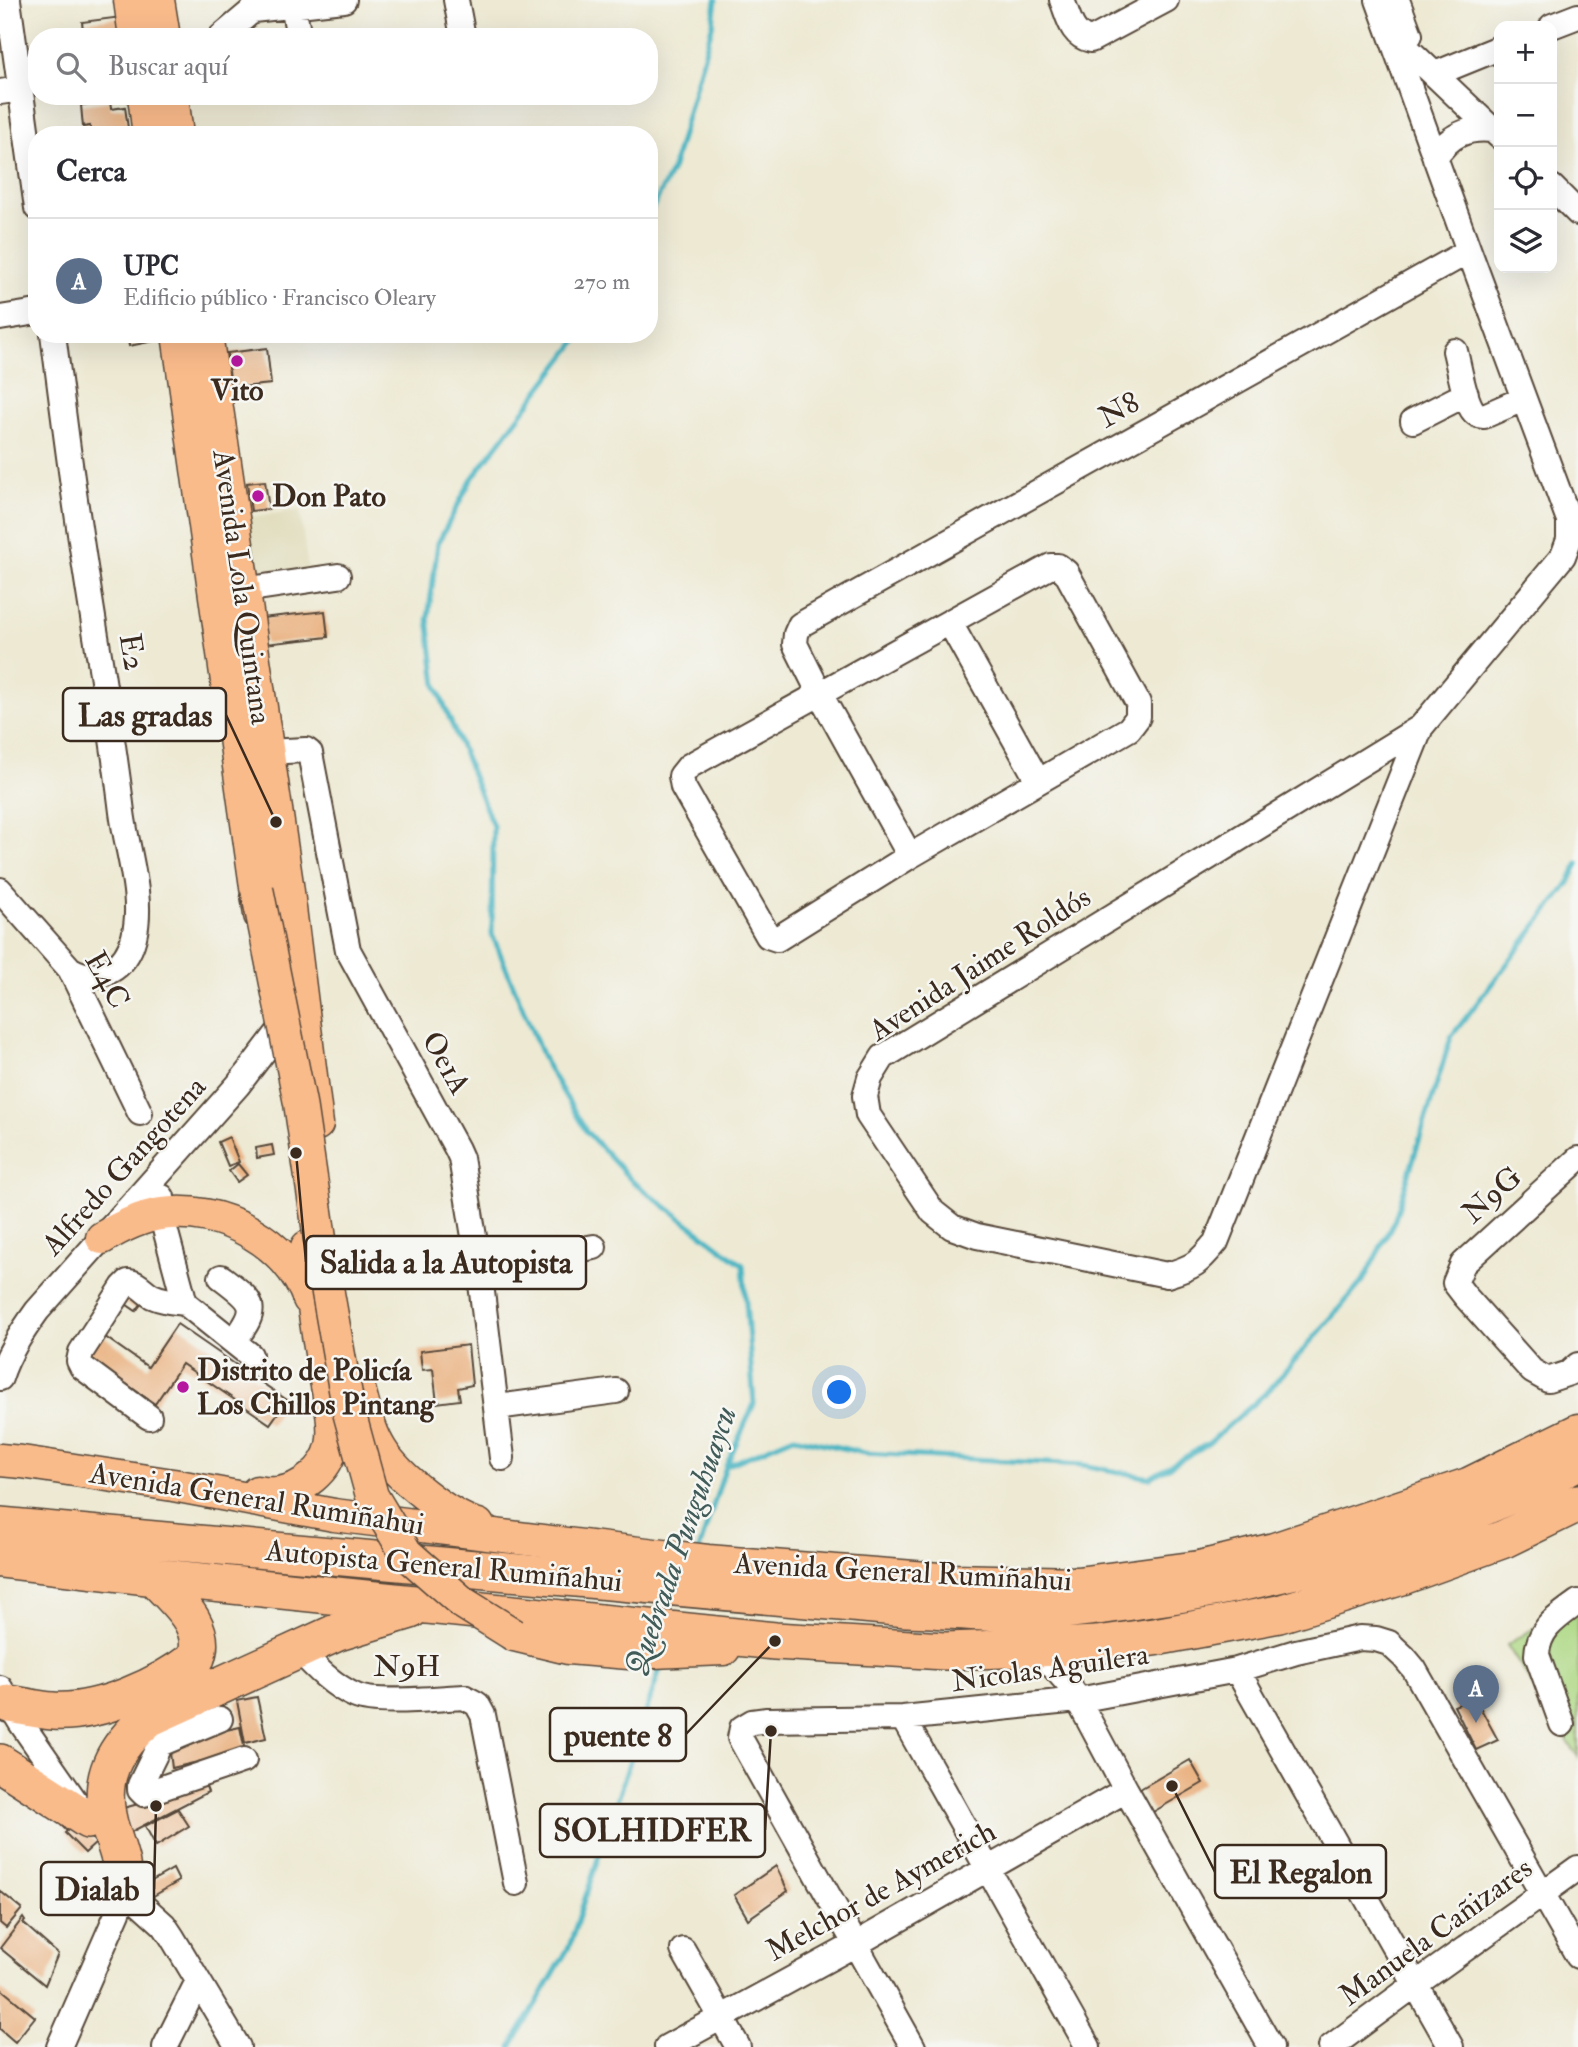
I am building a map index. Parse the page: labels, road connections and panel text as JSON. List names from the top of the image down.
{
  "streets": {
    "highway": ["Autopista General Rumiñahui"],
    "main road": ["Avenida Lola Quintana", "Avenida General Rumiñahui"],
    "street": [
      "N8",
      "E2",
      "Avenida Jaime Roldós",
      "E4C",
      "Oe1A",
      "Alfredo Gangotena",
      "N9G",
      "N9H",
      "Nicolas Aguilera",
      "Melchor de Aymerich",
      "Manuela Cañizares"
    ]
  },
  "crossings": [
    ["N8", "Avenida Jaime Roldós"],
    ["Avenida Lola Quintana", "Oe1A"],
    ["Avenida Lola Quintana", "Alfredo Gangotena"],
    ["Avenida Lola Quintana", "Avenida General Rumiñahui"],
    ["Avenida Lola Quintana", "Autopista General Rumiñahui"],
    ["E2", "E4C"],
    ["Avenida General Rumiñahui", "Autopista General Rumiñahui"],
    ["Nicolas Aguilera", "Melchor de Aymerich"],
    ["Nicolas Aguilera", "Manuela Cañizares"]
  ],
  "water": ["Quebrada Punguhuaycu"],
  "places": [
    "Vito",
    "Don Pato",
    "Las gradas",
    "Salida a la Autopista",
    "Distrito de Policía Los Chillos Pintang",
    "puente 8",
    "SOLHIDFER",
    "El Regalon",
    "Dialab"
  ],
  "page": {
    "map_buttons": ["+", "−"],
    "search": "Buscar aquí",
    "heading": "Cerca",
    "list": [
      {
        "mark": "A",
        "name": "UPC",
        "note": "Edificio público · Francisco Oleary",
        "value": "270 m"
      }
    ],
    "pins": "A"
  }
}
